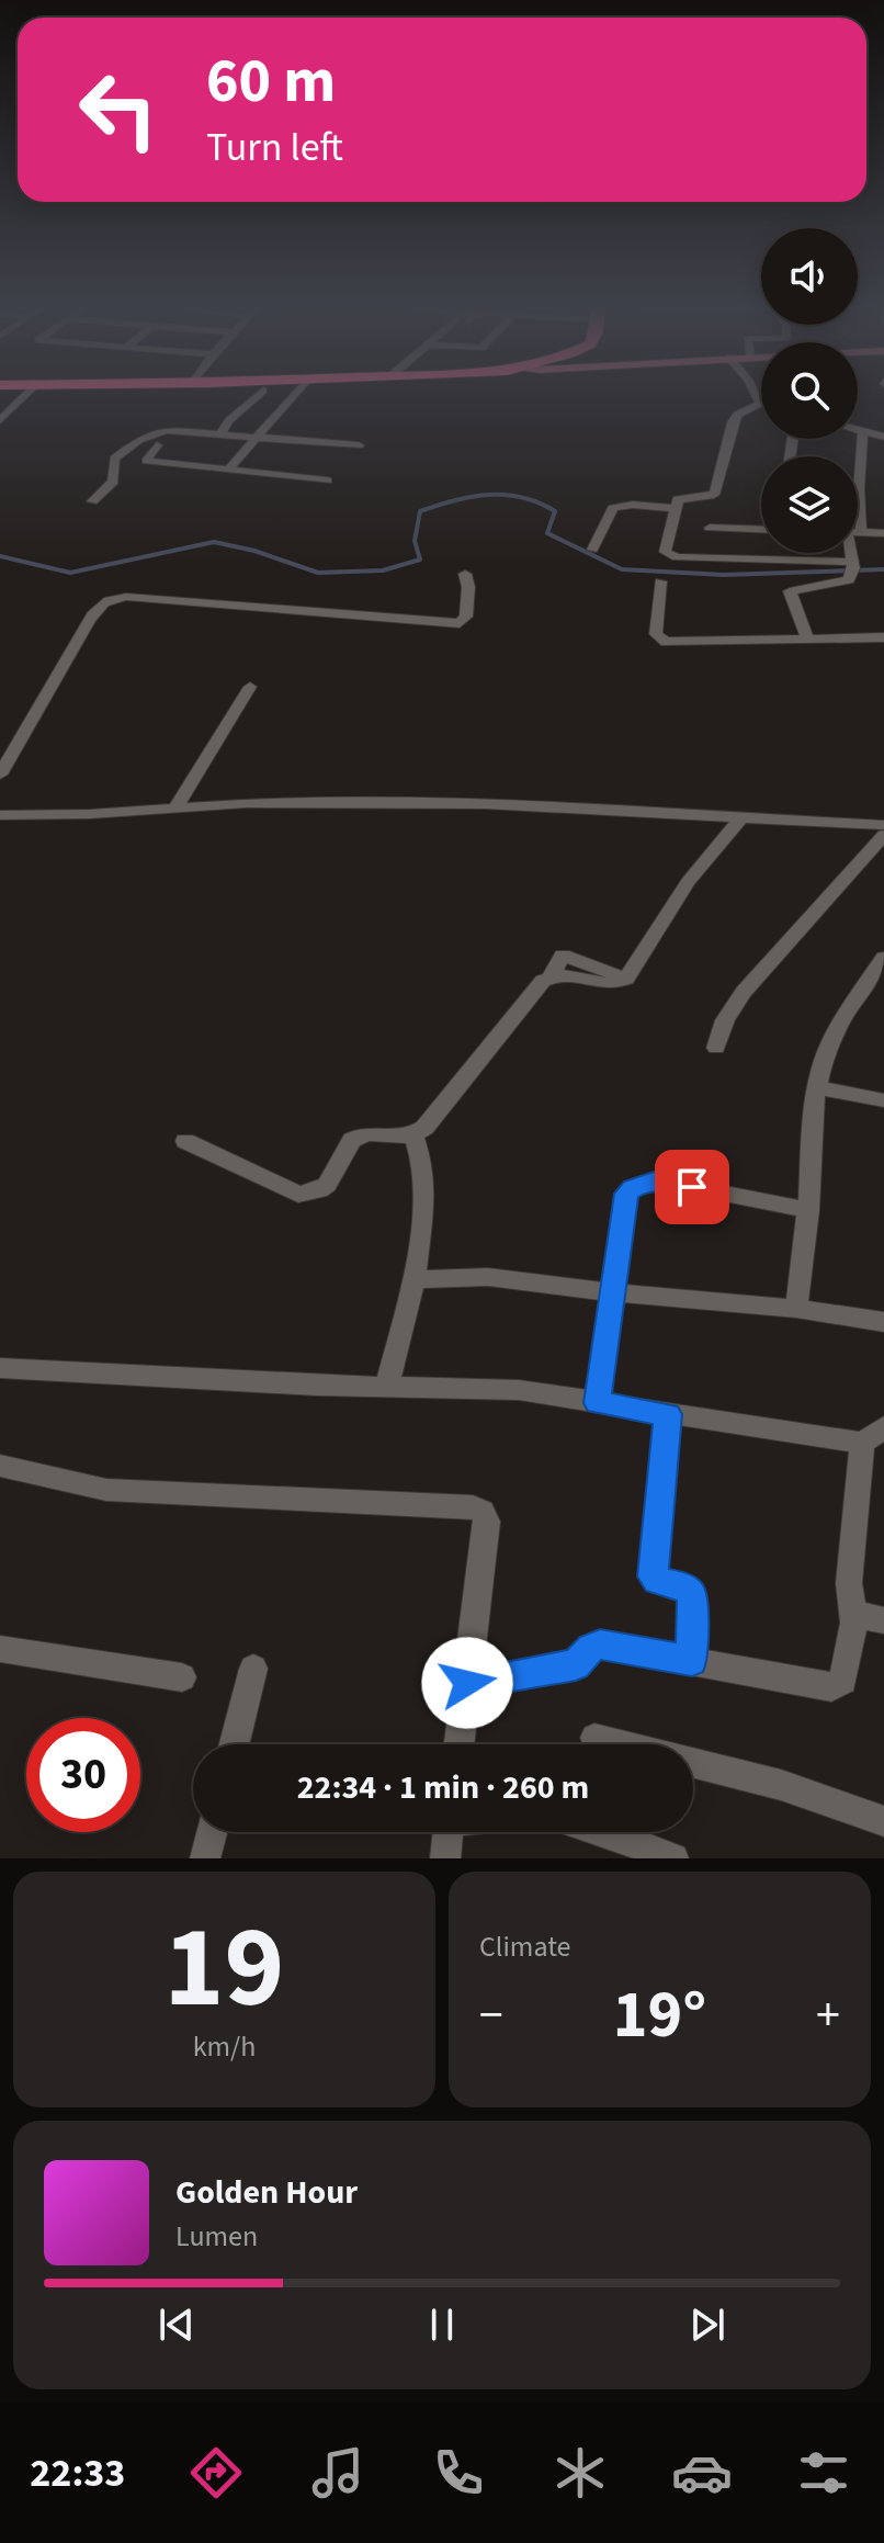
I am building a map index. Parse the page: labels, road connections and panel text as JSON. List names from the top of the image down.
{
  "page": {
    "turn": ["60 m", "Turn left"],
    "limit": "30",
    "trip": "22:34 · 1 min · 260 m",
    "tile": [
      ["19", "km/h"],
      "Climate"
    ],
    "heat": ["−", "19°", "+"],
    "song": ["Golden Hour", "Lumen"],
    "tabs": "22:33"
  }
}
